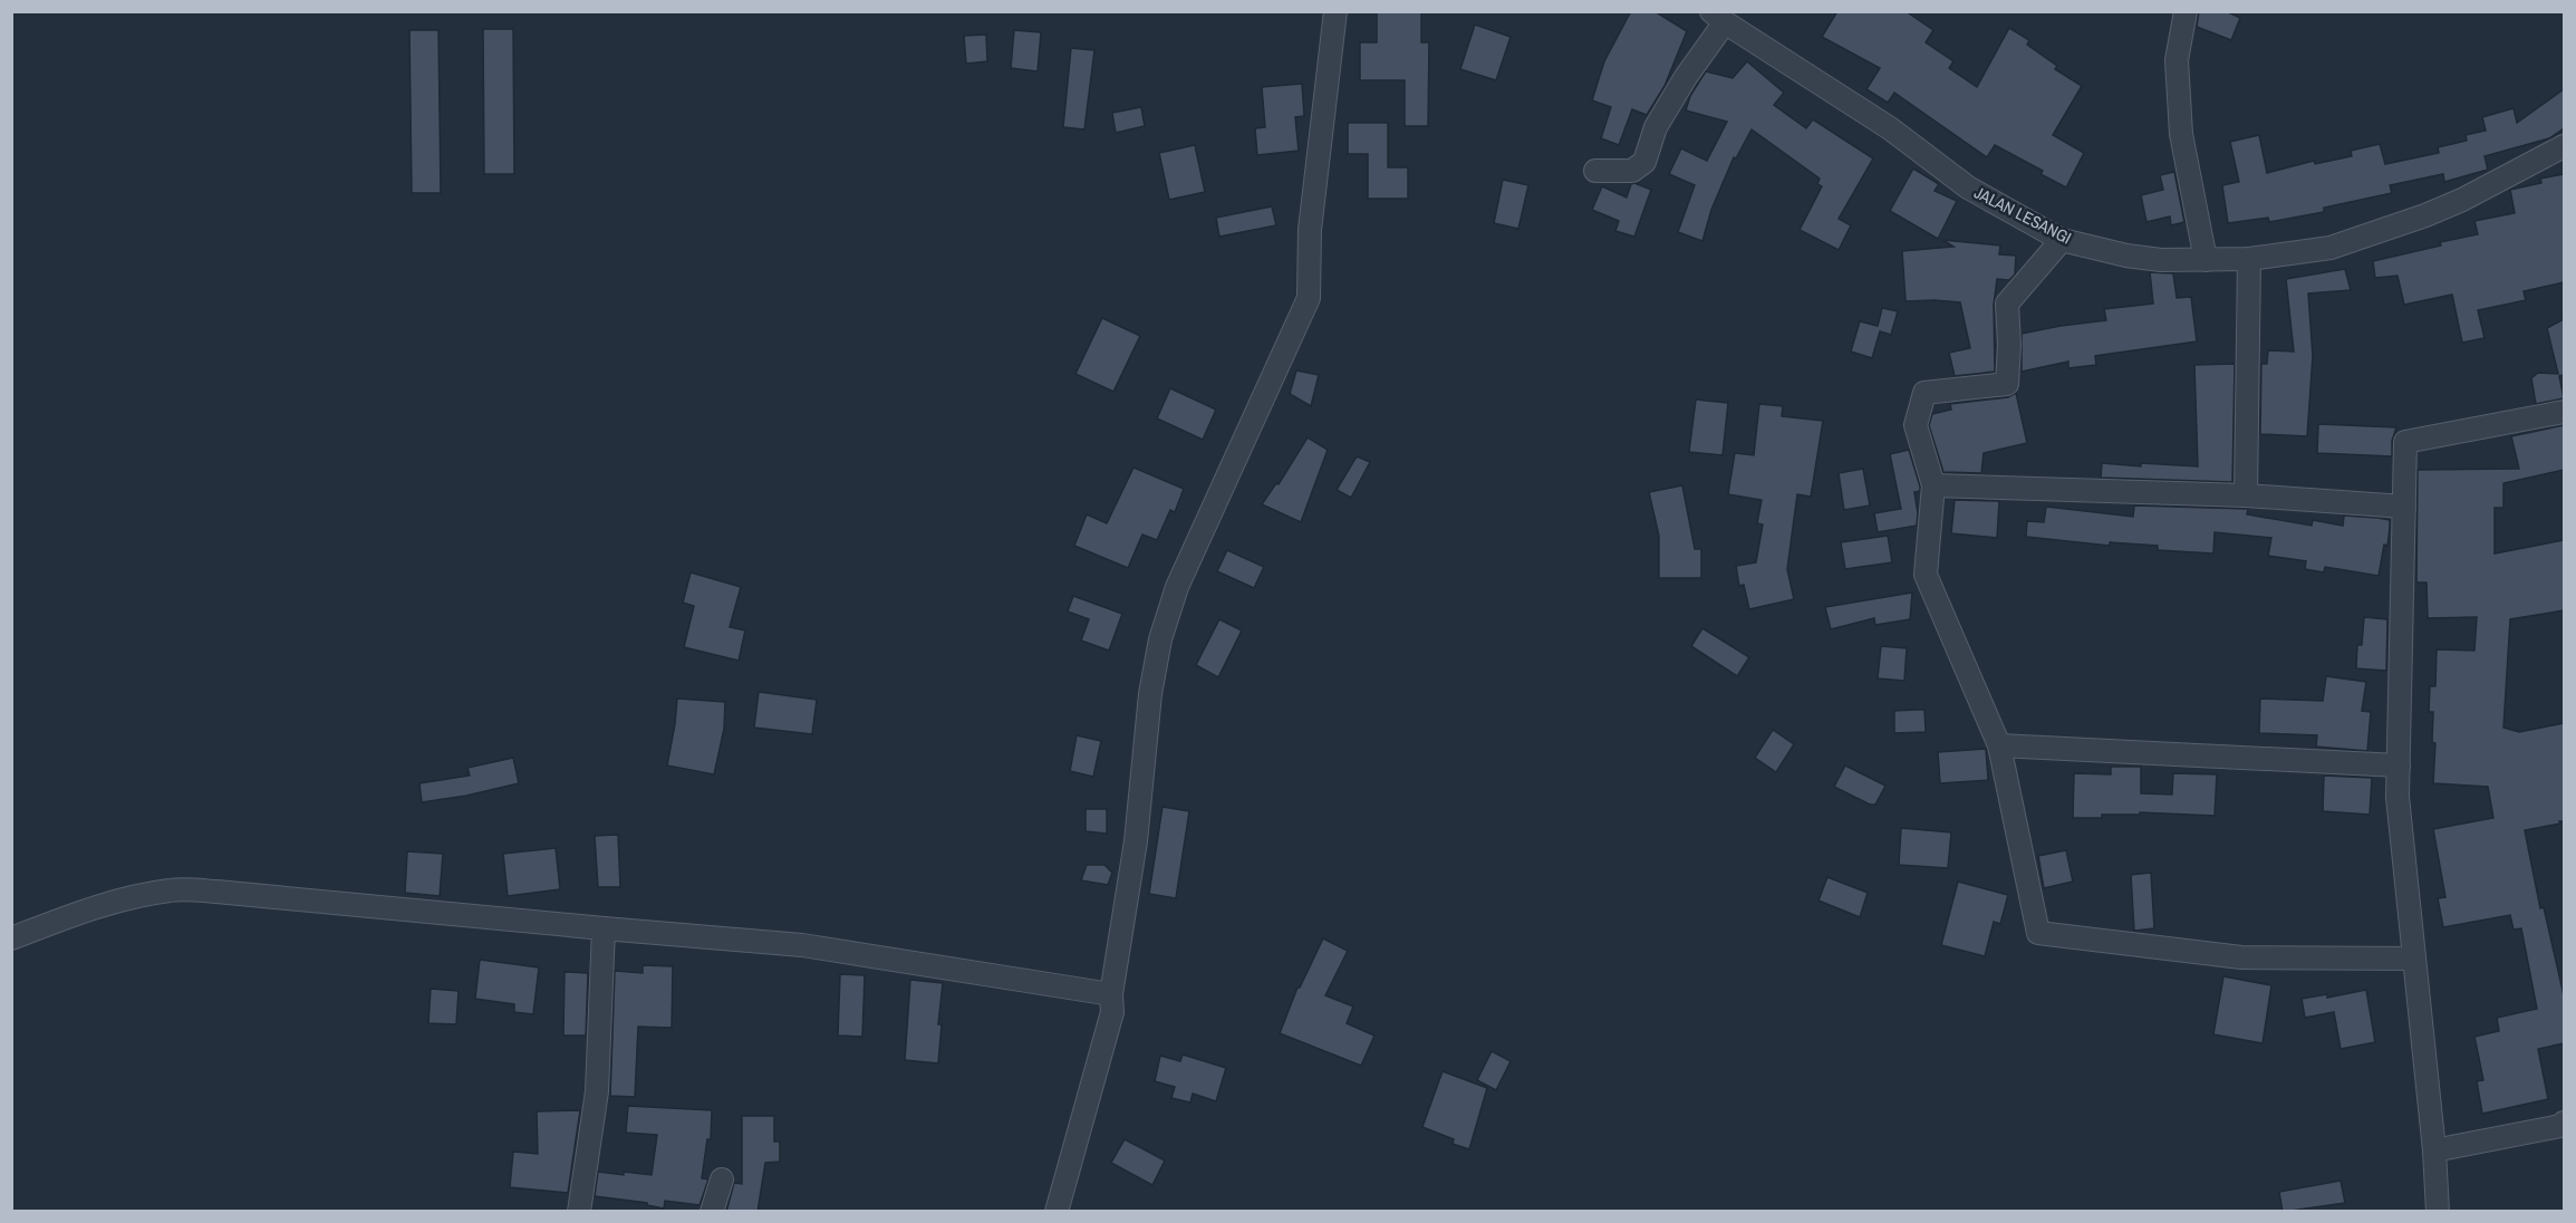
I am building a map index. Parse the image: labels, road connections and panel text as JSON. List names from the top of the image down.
{
  "streets": {
    "street": ["JALAN LESANGI"]
  }
}
